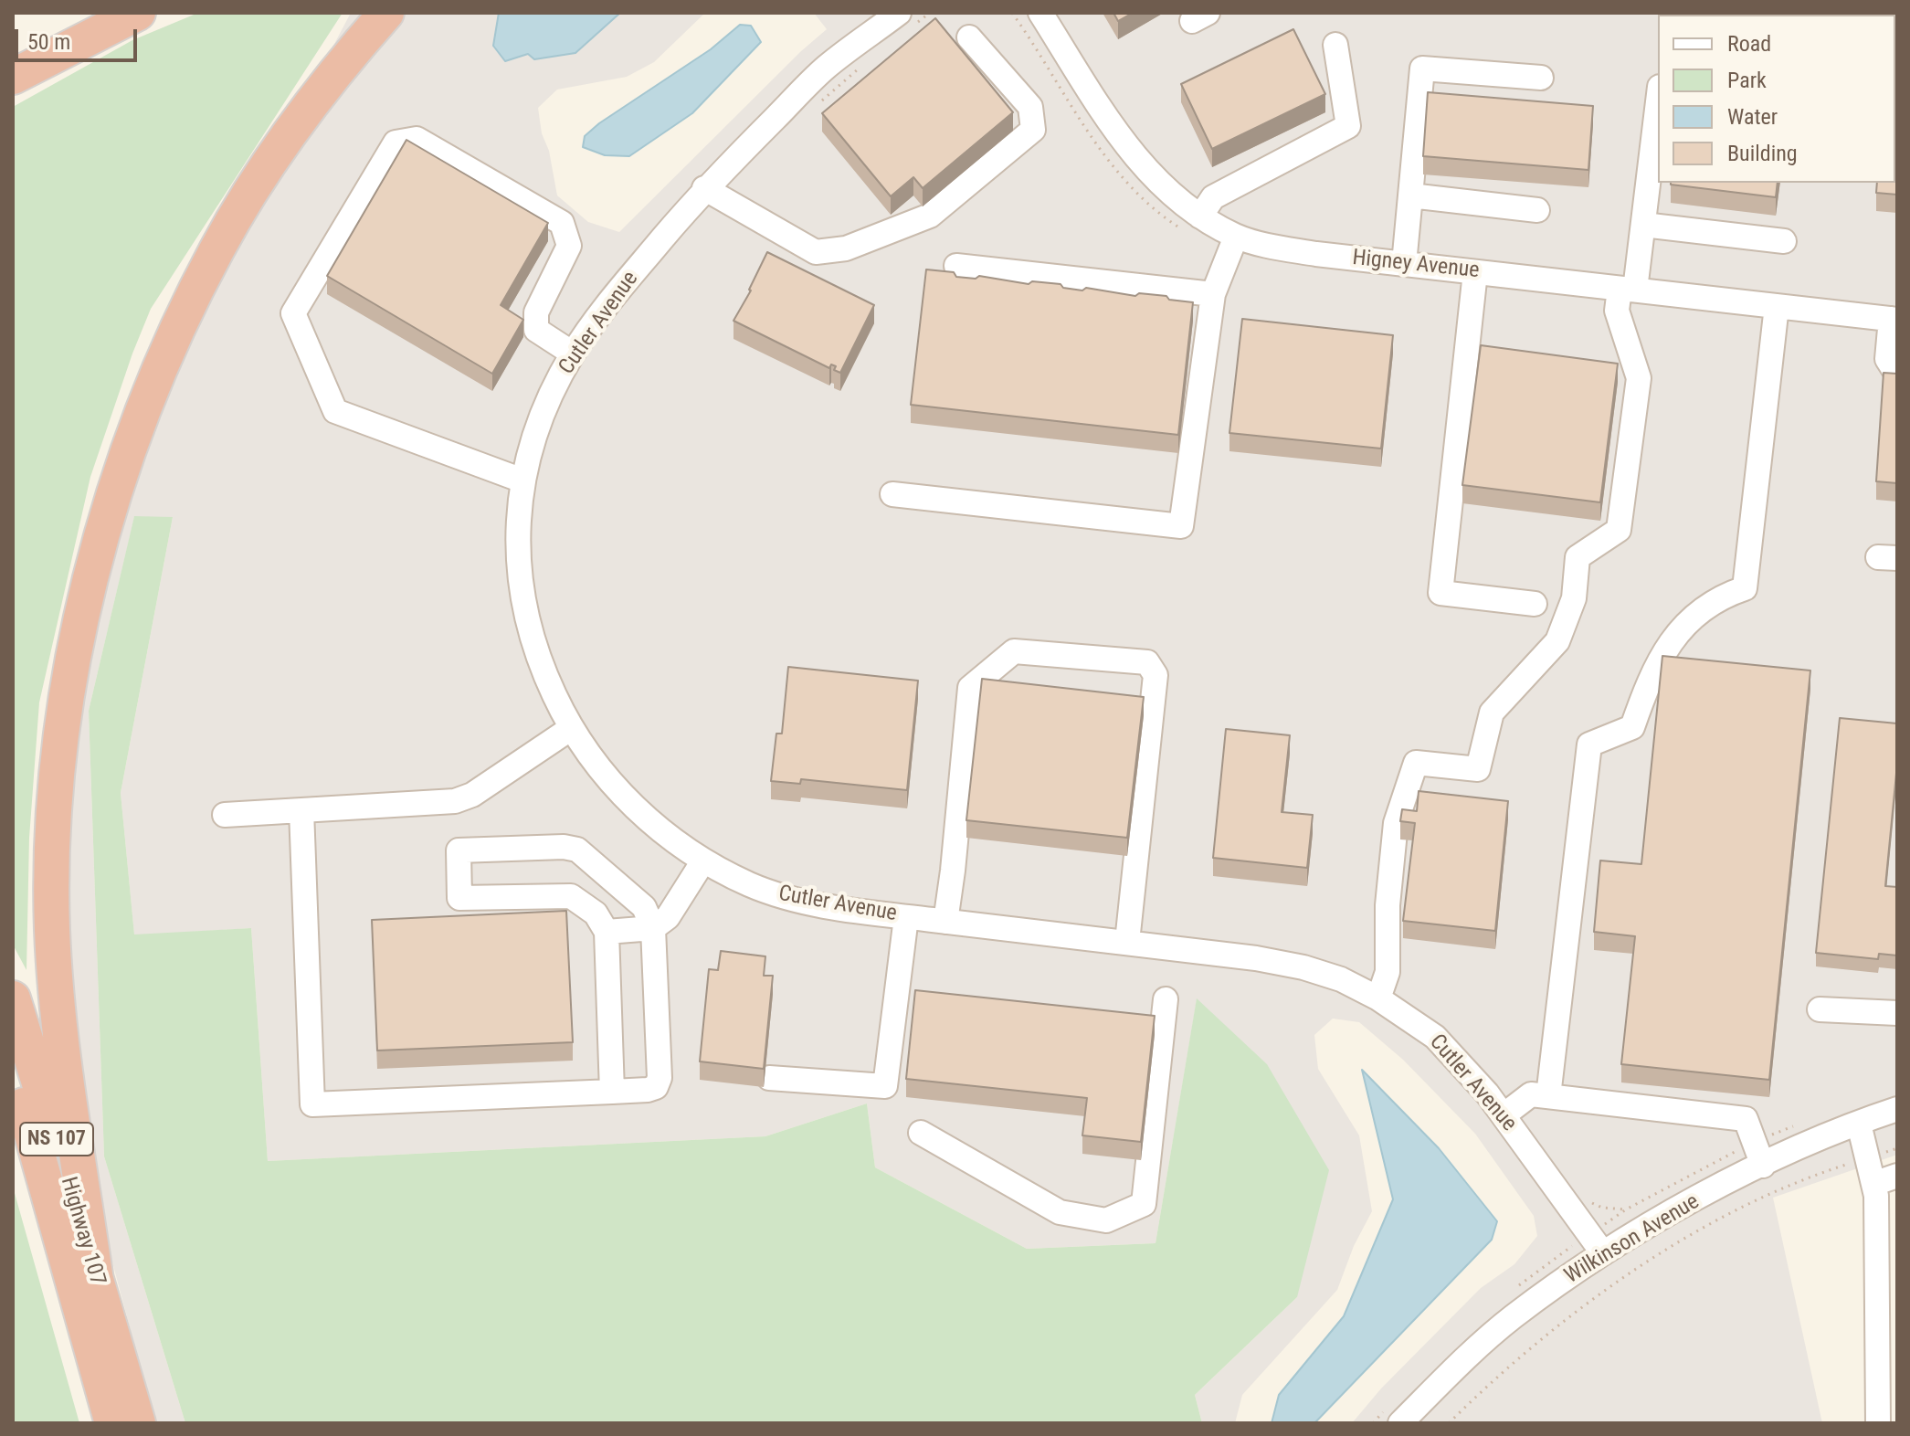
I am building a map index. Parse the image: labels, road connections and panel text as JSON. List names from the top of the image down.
{
  "streets": {
    "highway": ["NS 107", "Highway 107"],
    "street": ["Higney Avenue", "Cutler Avenue", "Wilkinson Avenue"]
  },
  "crossings": [
    ["Cutler Avenue", "Wilkinson Avenue"]
  ],
  "legend": [
    "Road",
    "Park",
    "Water",
    "Building"
  ],
  "scale_bar": "50 m"
}
